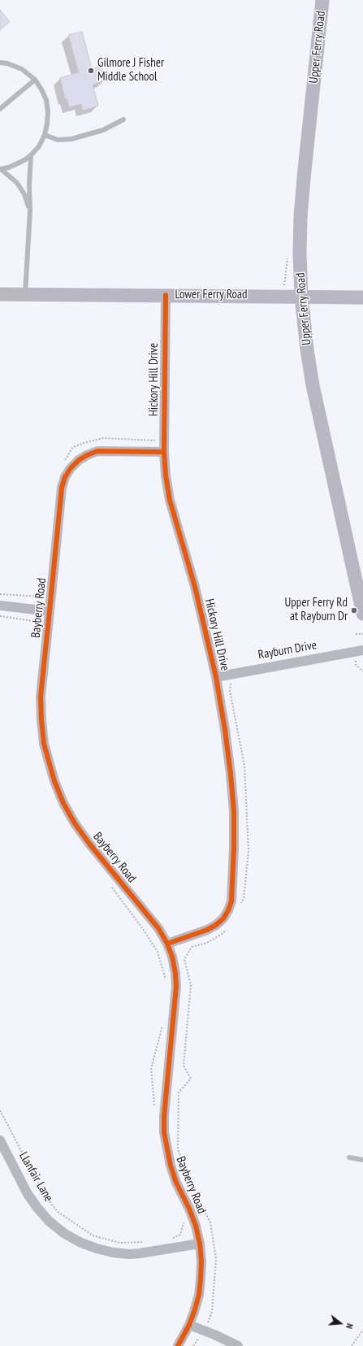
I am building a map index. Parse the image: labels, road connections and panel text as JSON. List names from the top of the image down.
{
  "streets": {
    "main road": ["Upper Ferry Road", "Lower Ferry Road"],
    "street": [
      "Hickory Hill Drive",
      "Bayberry Road",
      "Rayburn Drive",
      "Llanfair Lane"
    ]
  },
  "crossings": [
    ["Upper Ferry Road", "Lower Ferry Road"],
    ["Lower Ferry Road", "Hickory Hill Drive"],
    ["Hickory Hill Drive", "Bayberry Road"],
    ["Hickory Hill Drive", "Rayburn Drive"],
    ["Bayberry Road", "Llanfair Lane"]
  ],
  "places": ["Gilmore J Fisher Middle School", "Upper Ferry Rd at Rayburn Dr"],
  "north": "right"
}
